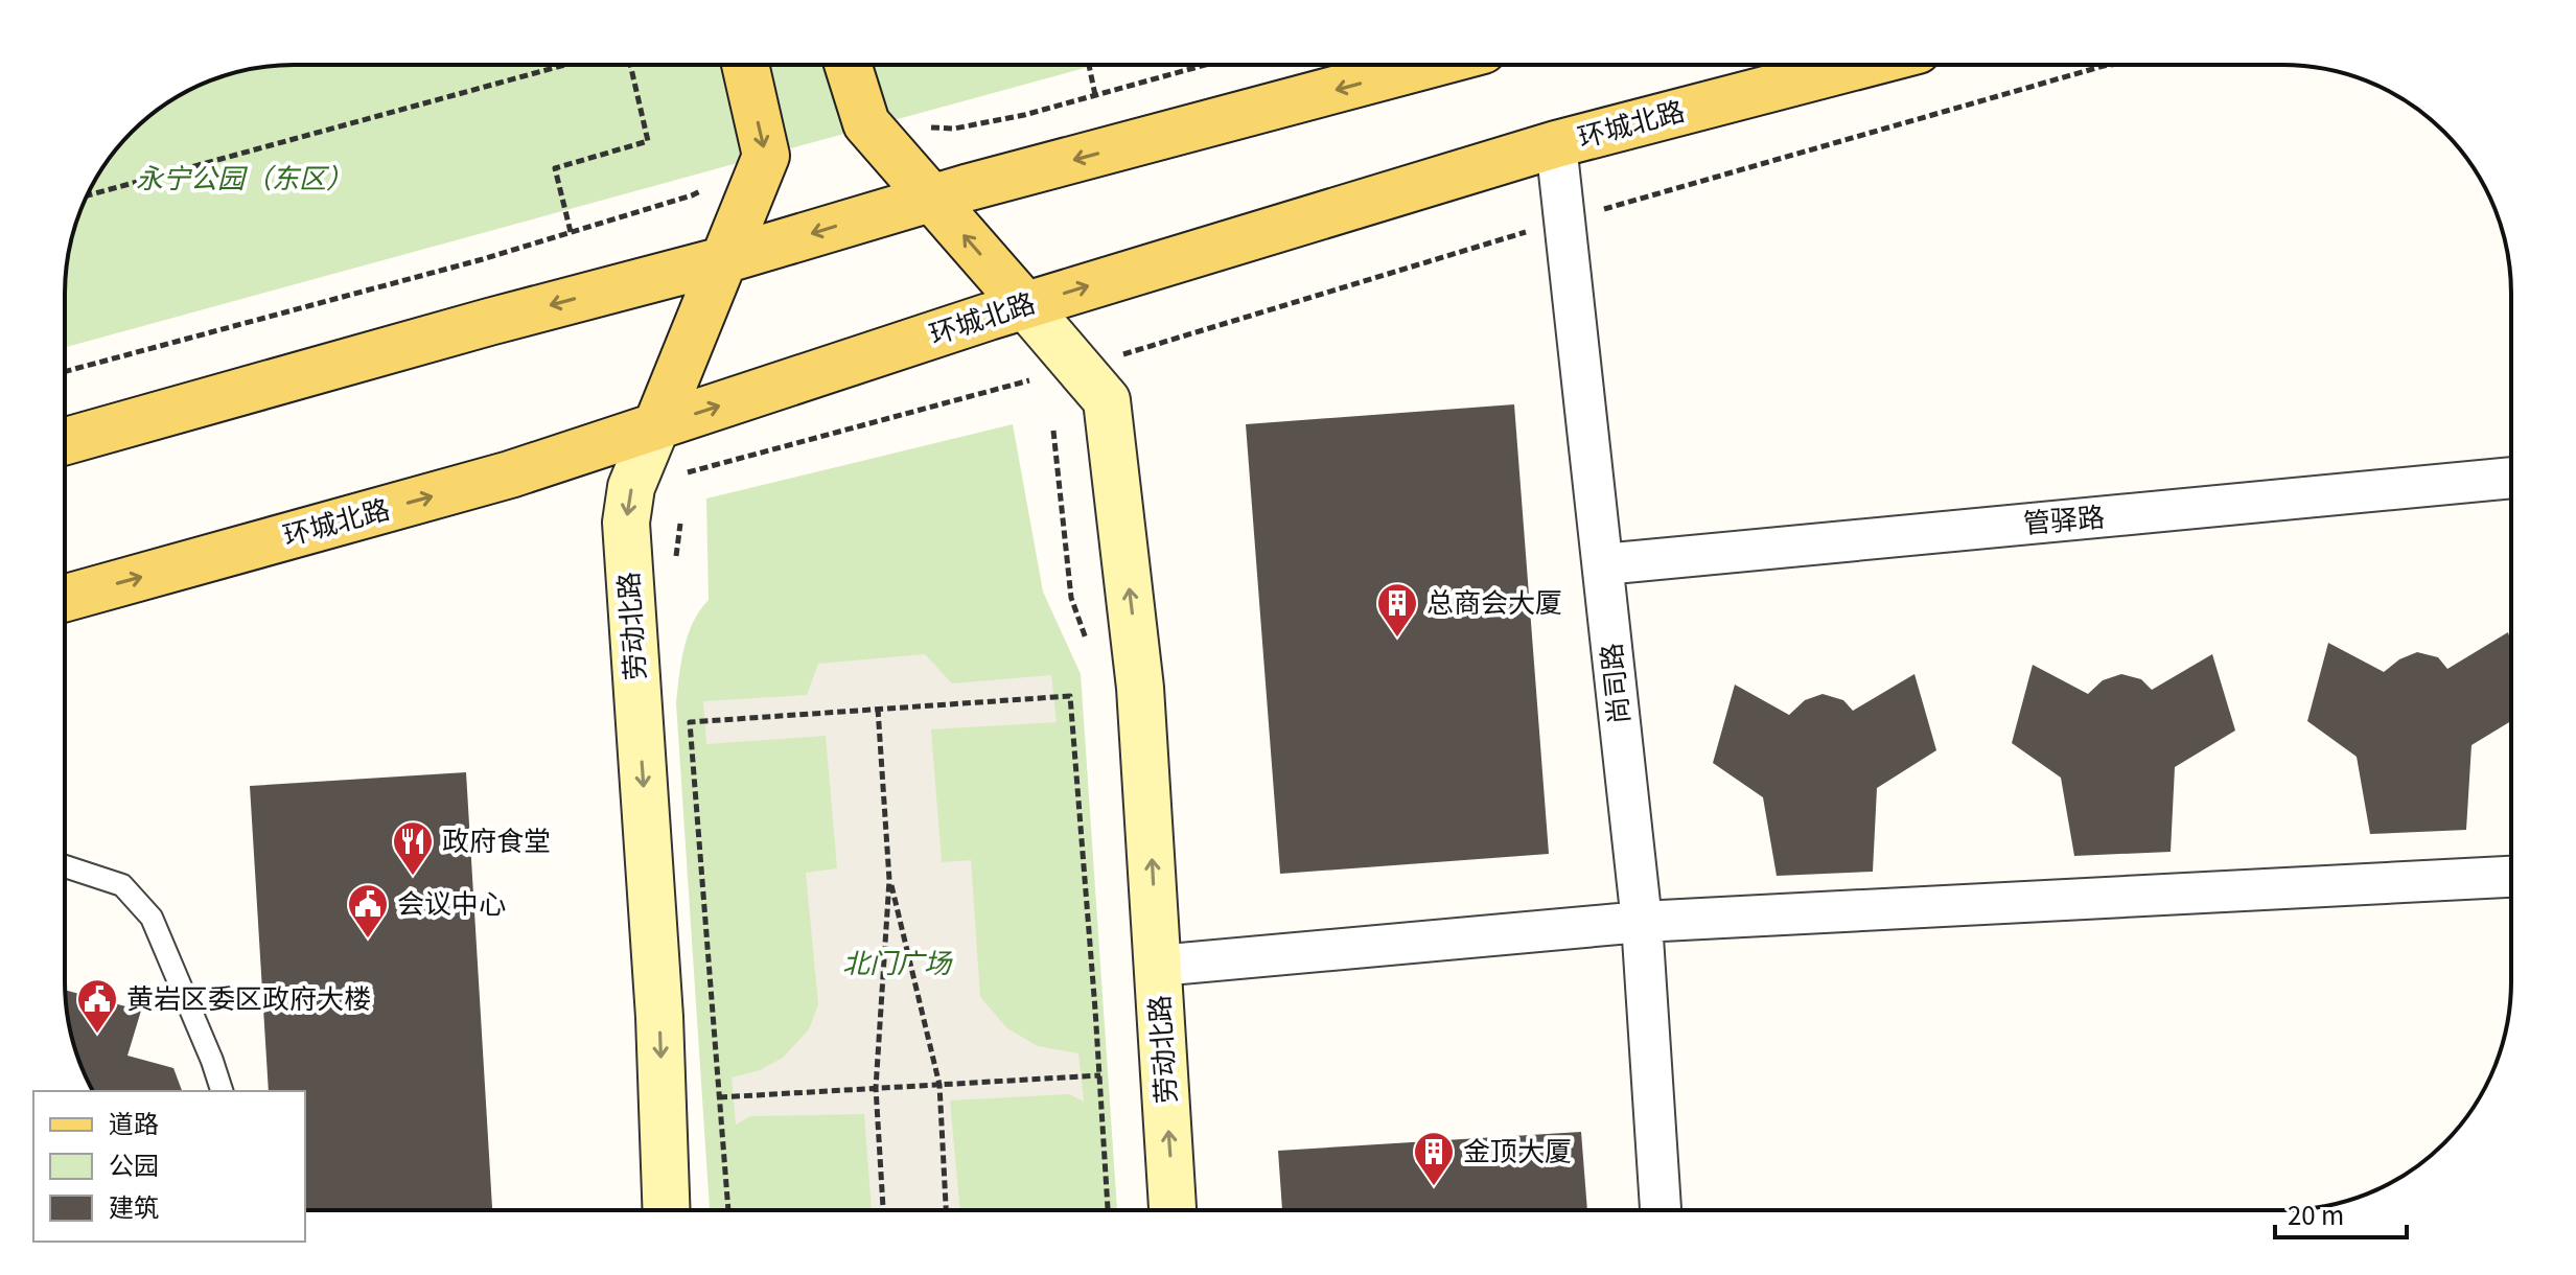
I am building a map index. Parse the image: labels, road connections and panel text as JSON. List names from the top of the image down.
{
  "streets": {
    "main road": ["环城北路", "劳动北路"],
    "street": ["管驿路", "尚司路"]
  },
  "crossings": [
    ["环城北路", "劳动北路"],
    ["环城北路", "尚司路"],
    ["管驿路", "尚司路"]
  ],
  "parks": ["永宁公园（东区）", "北门广场"],
  "places": {
    "building": ["总商会大厦", "金顶大厦"],
    "restaurant": ["政府食堂"],
    "public building": ["会议中心", "黄岩区委区政府大楼"]
  },
  "legend": ["道路", "公园", "建筑"],
  "scale_bar": "20 m"
}
